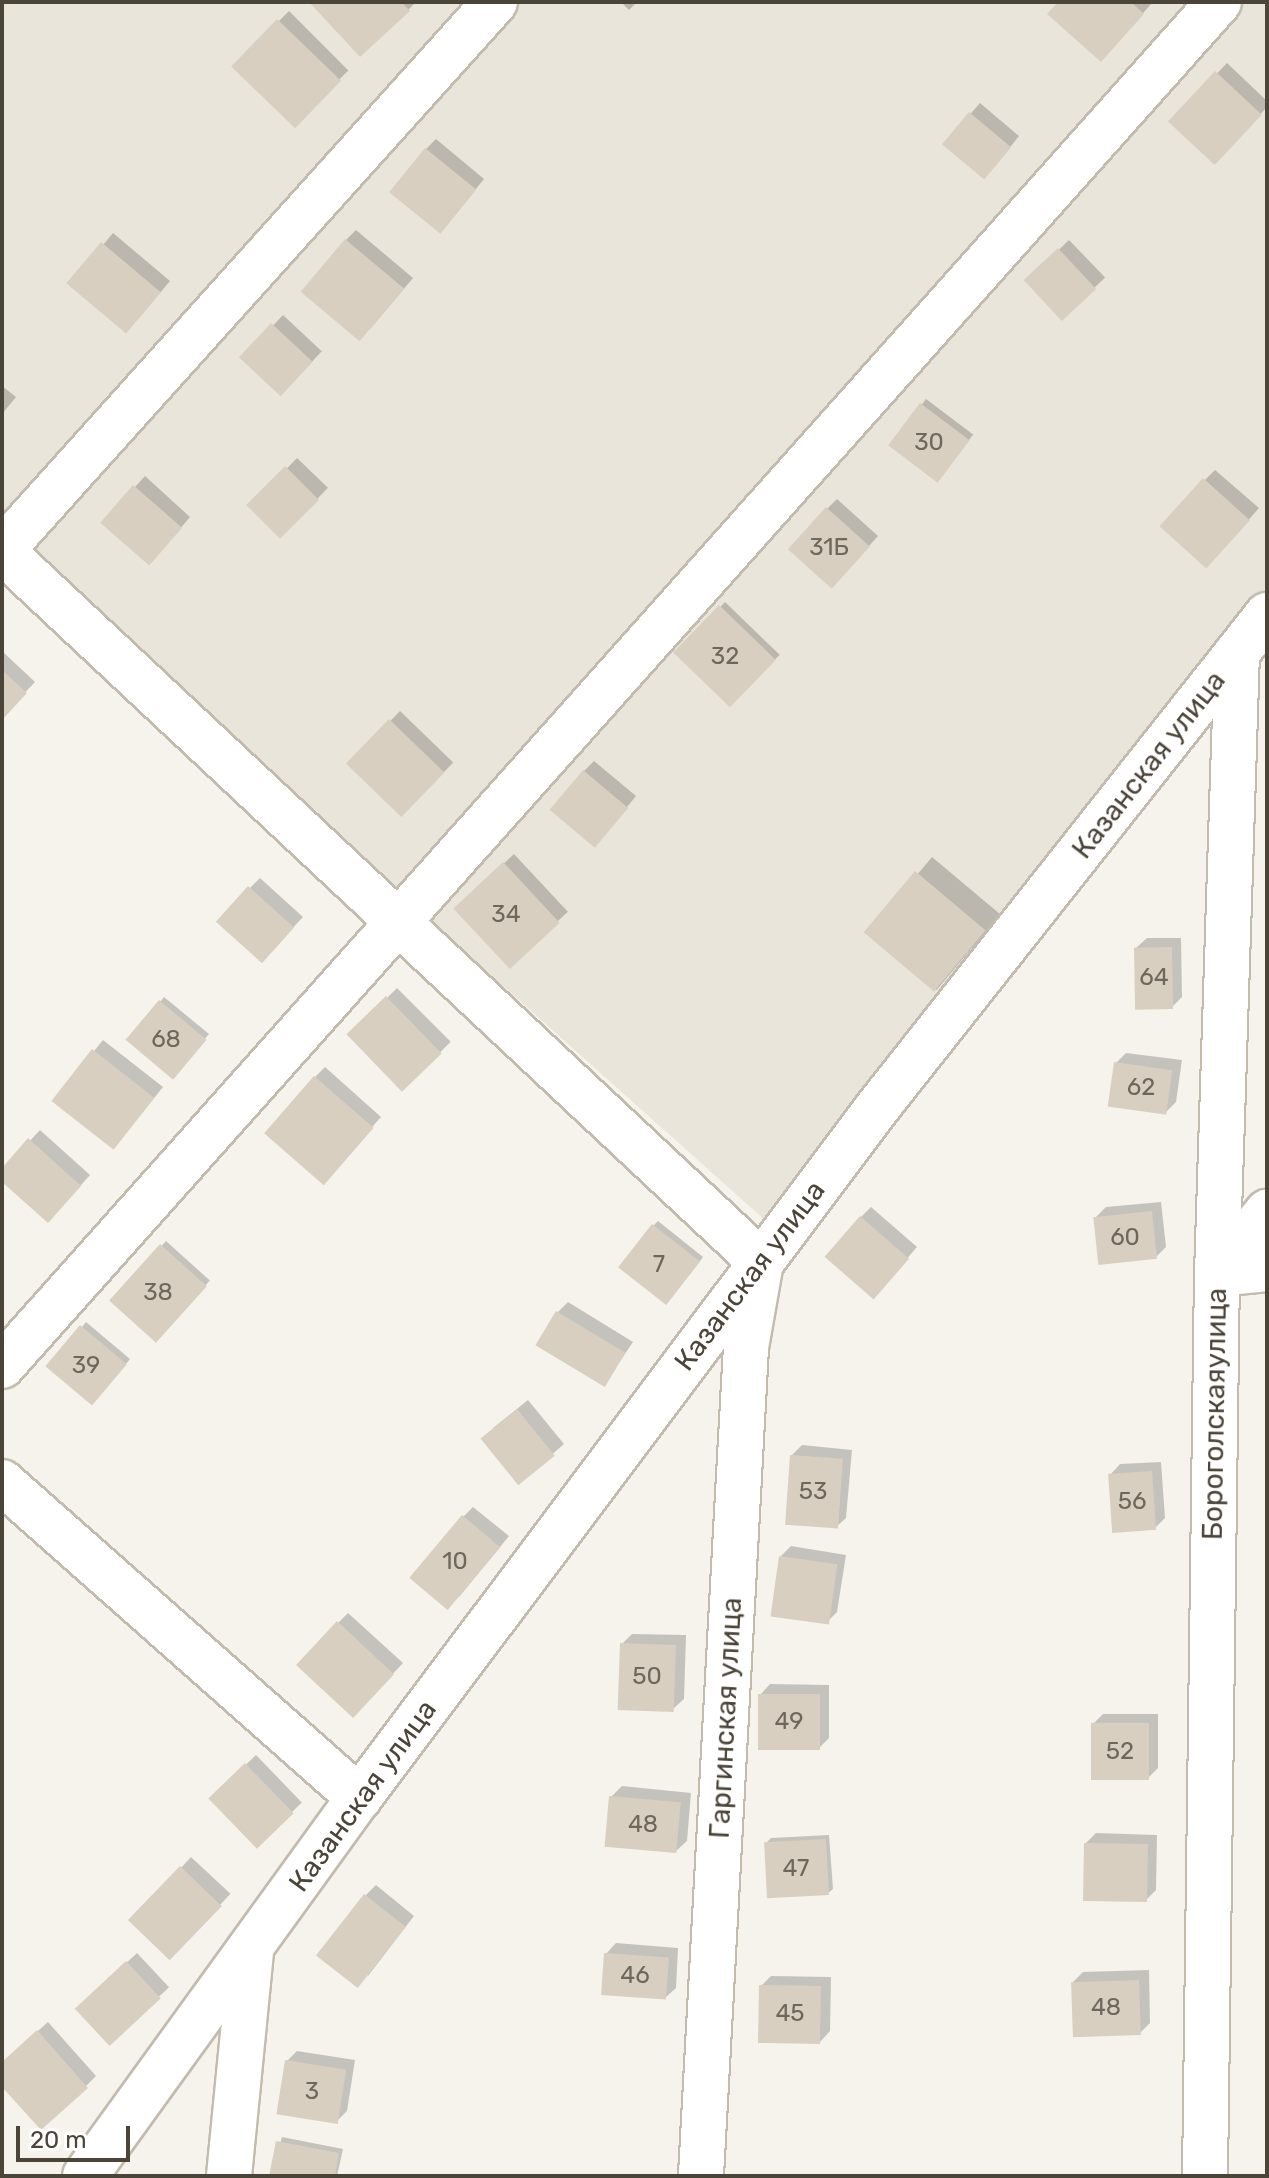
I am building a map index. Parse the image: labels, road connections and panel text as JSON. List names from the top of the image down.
{
  "streets": {
    "street": ["Казанская улица", "Бороголскаяулица", "Гаргинская улица"]
  },
  "crossings": [
    ["Казанская улица", "Бороголскаяулица"],
    ["Казанская улица", "Гаргинская улица"]
  ],
  "house_numbers": [
    "30",
    "31Б",
    "32",
    "34",
    "64",
    "68",
    "62",
    "60",
    "7",
    "38",
    "39",
    "53",
    "56",
    "10",
    "50",
    "49",
    "52",
    "48",
    "47",
    "46",
    "48",
    "45",
    "3"
  ],
  "scale_bar": "20 m"
}
